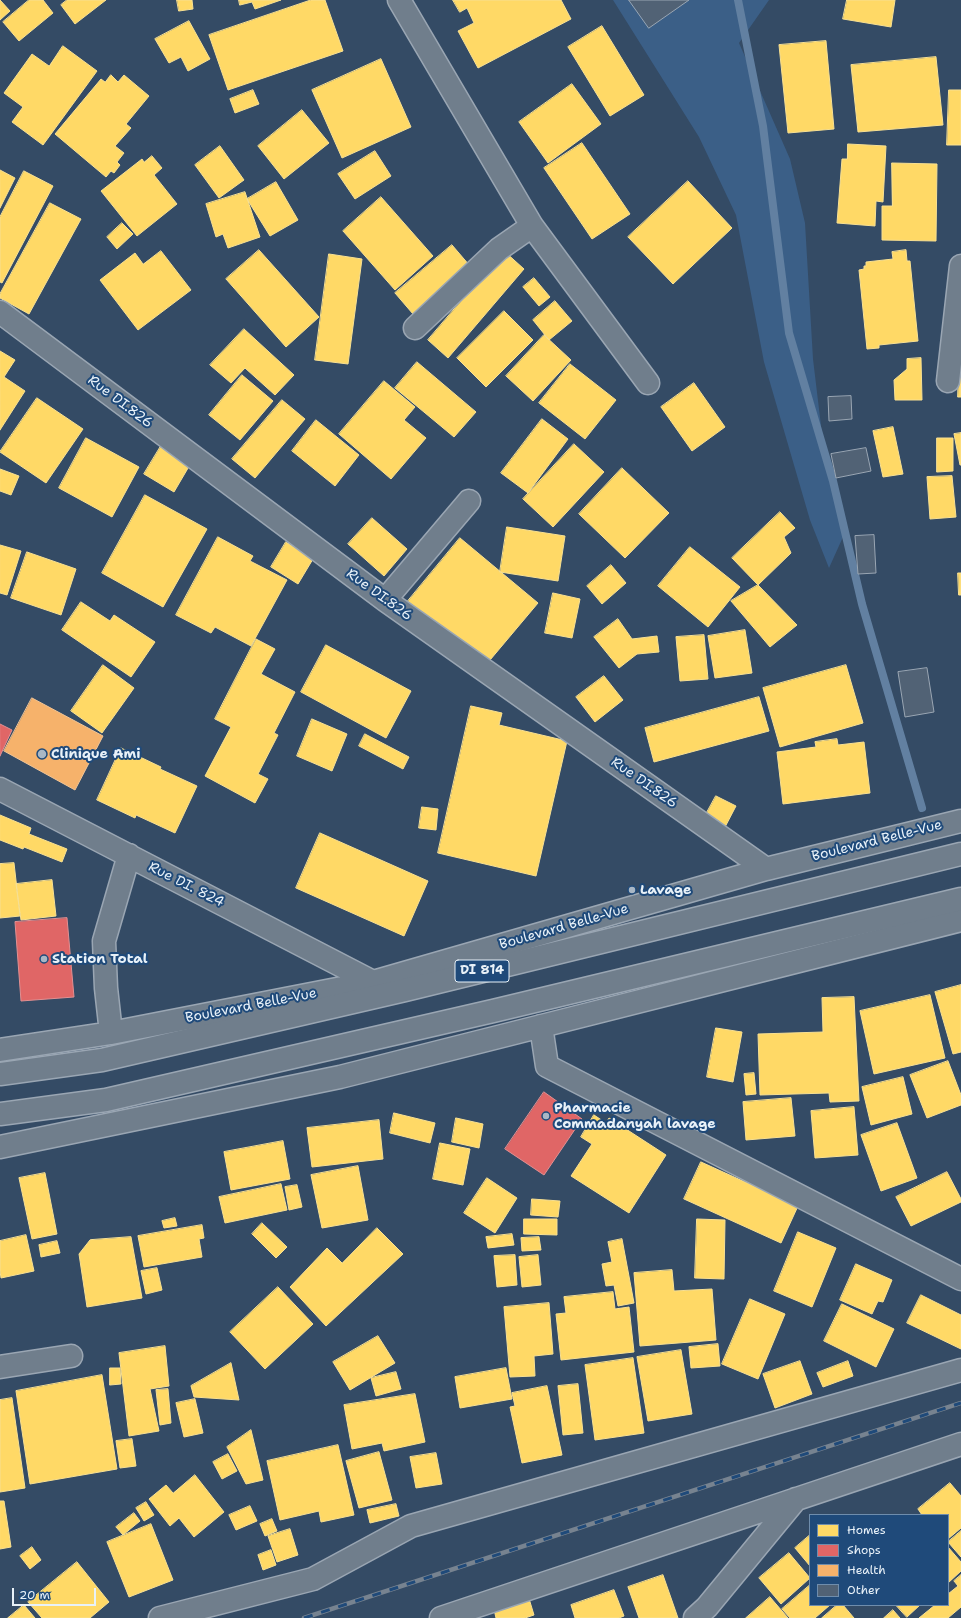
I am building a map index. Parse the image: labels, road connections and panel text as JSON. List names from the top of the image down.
{
  "streets": {
    "street": [
      "Rue DI.826",
      "Boulevard Belle-Vue",
      "Rue DI. 824",
      "DI 814"
    ]
  },
  "crossings": [
    ["Rue DI.826", "Boulevard Belle-Vue"],
    ["Boulevard Belle-Vue", "Rue DI. 824"]
  ],
  "places": [
    "Clinique Ami",
    "Lavage",
    "Station Total",
    "Pharmacie Commadanyah lavage"
  ],
  "legend": [
    "Homes",
    "Shops",
    "Health",
    "Other"
  ],
  "scale_bar": "20 m"
}
